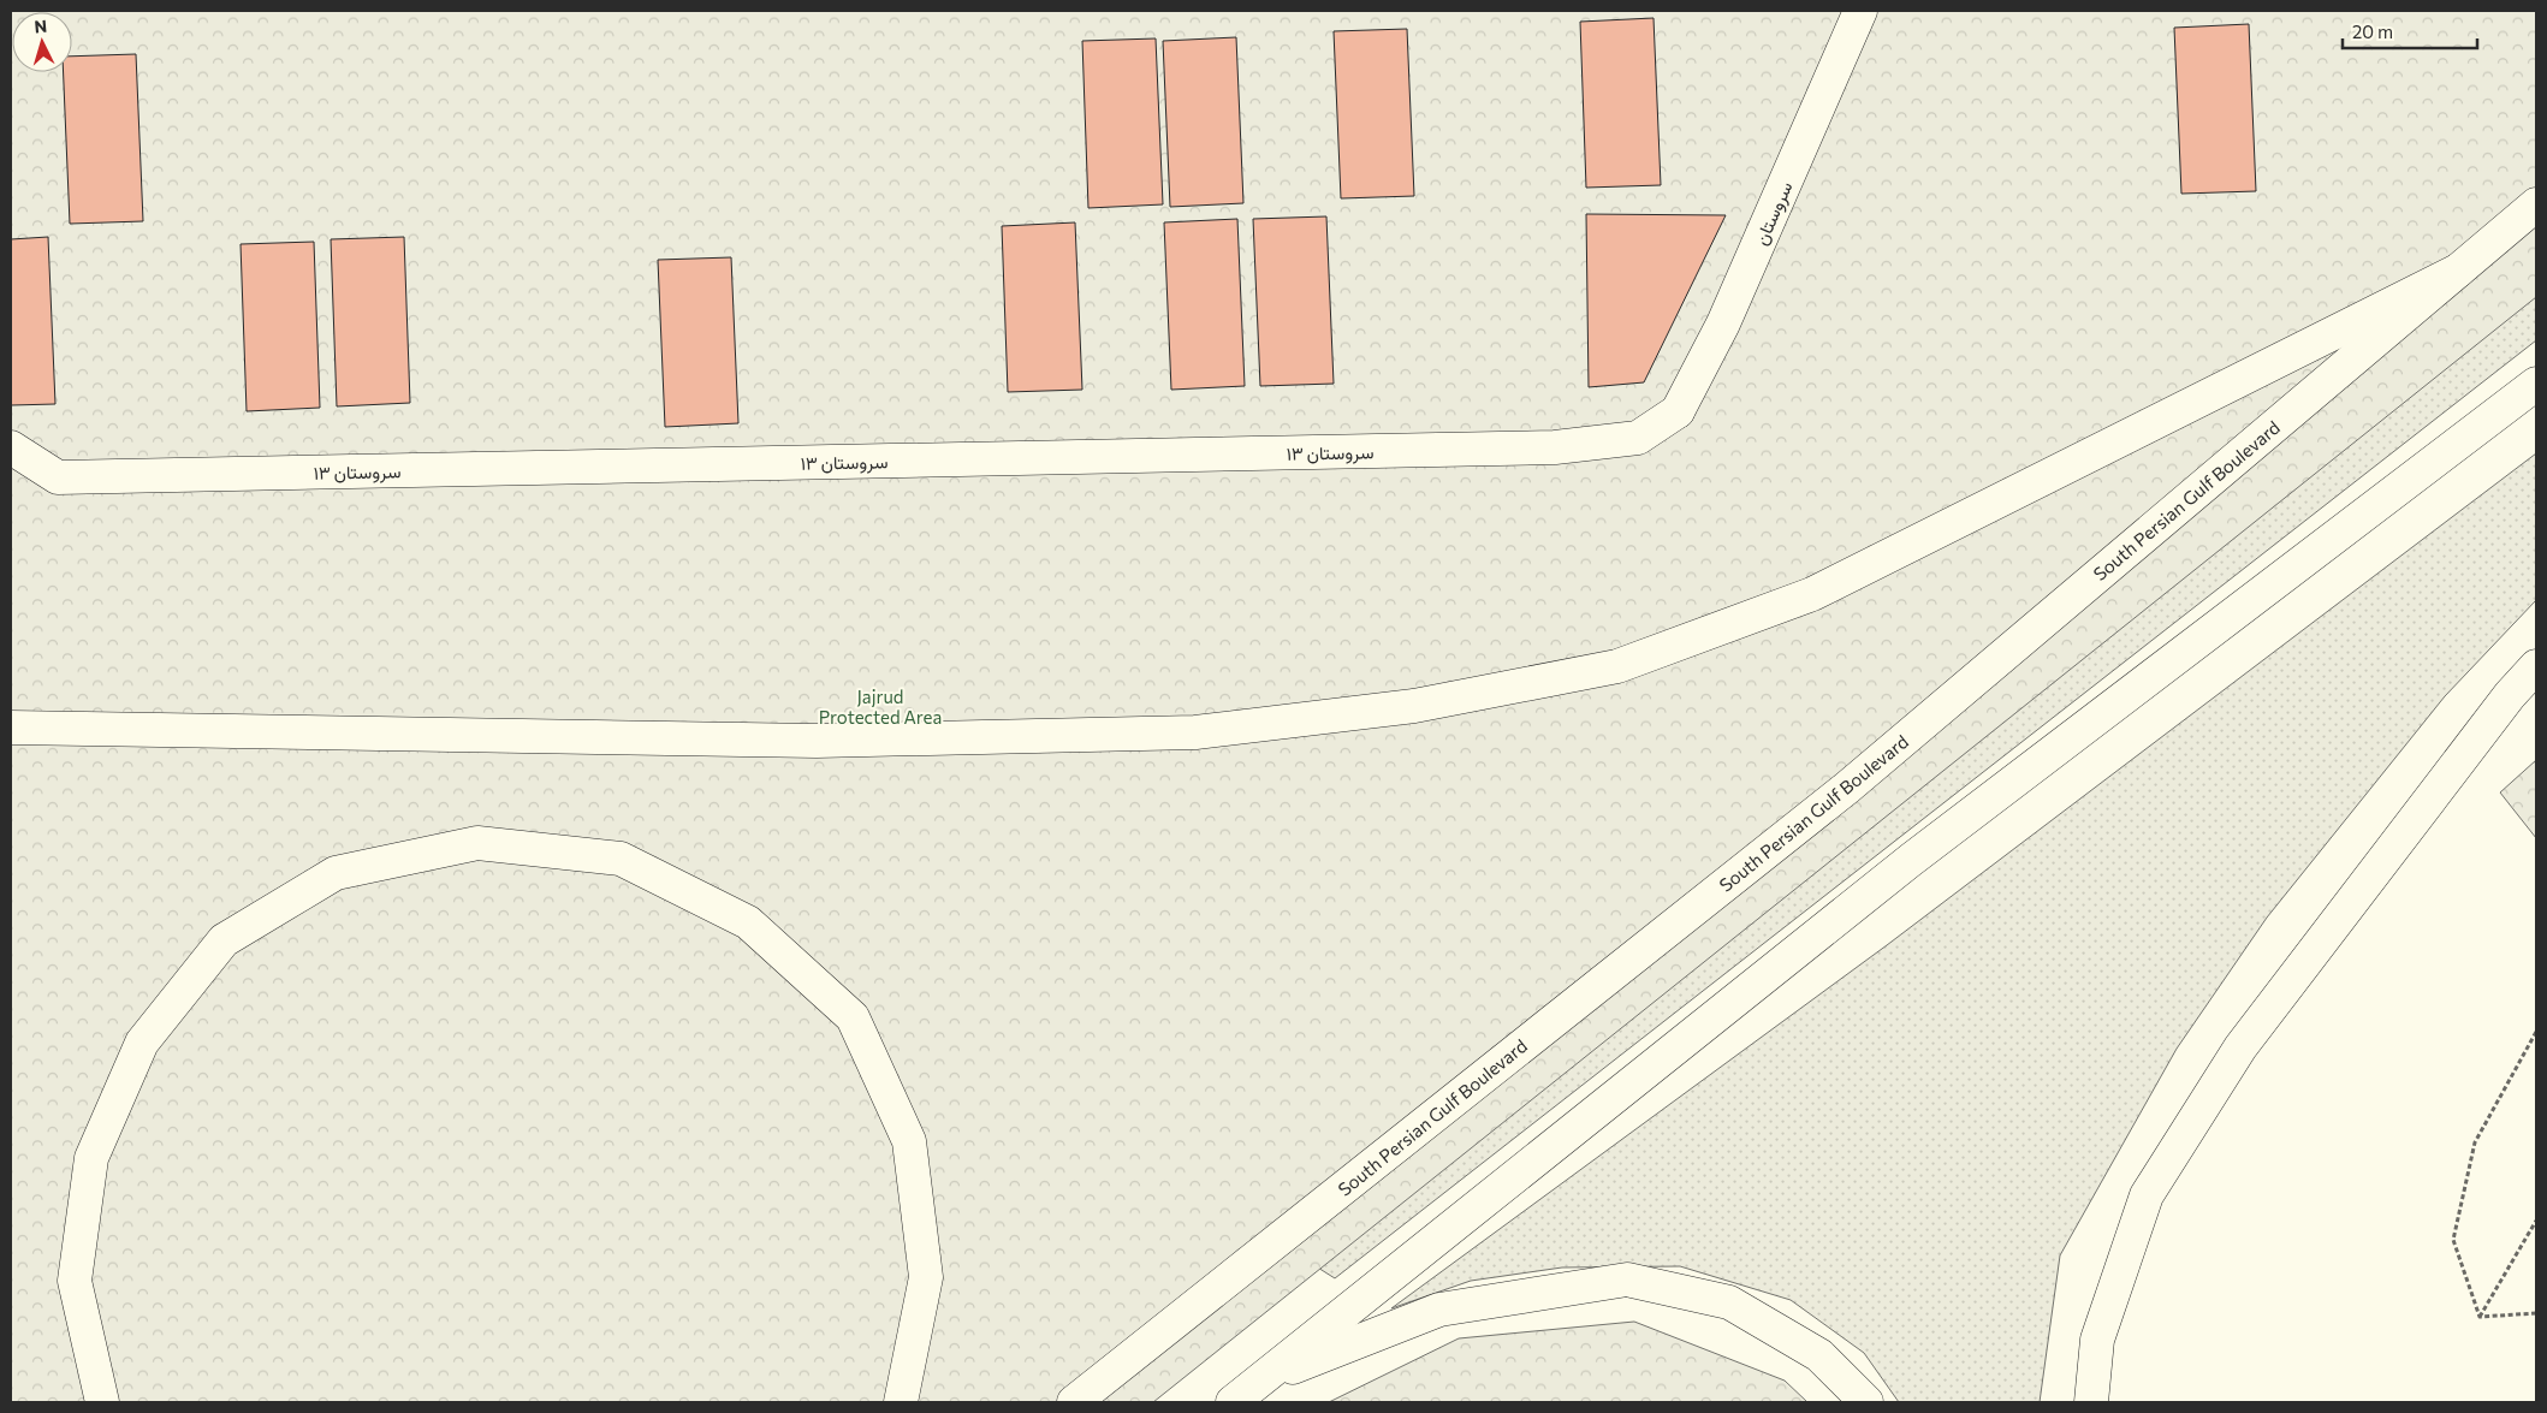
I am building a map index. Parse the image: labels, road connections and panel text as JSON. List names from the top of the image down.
{
  "streets": {
    "main road": ["سروستان", "سروستان ۱۳", "South Persian Gulf Boulevard"]
  },
  "crossings": [
    ["سروستان", "سروستان ۱۳"]
  ],
  "parks": ["Jajrud Protected Area"],
  "scale_bar": "20 m",
  "north": "top"
}
